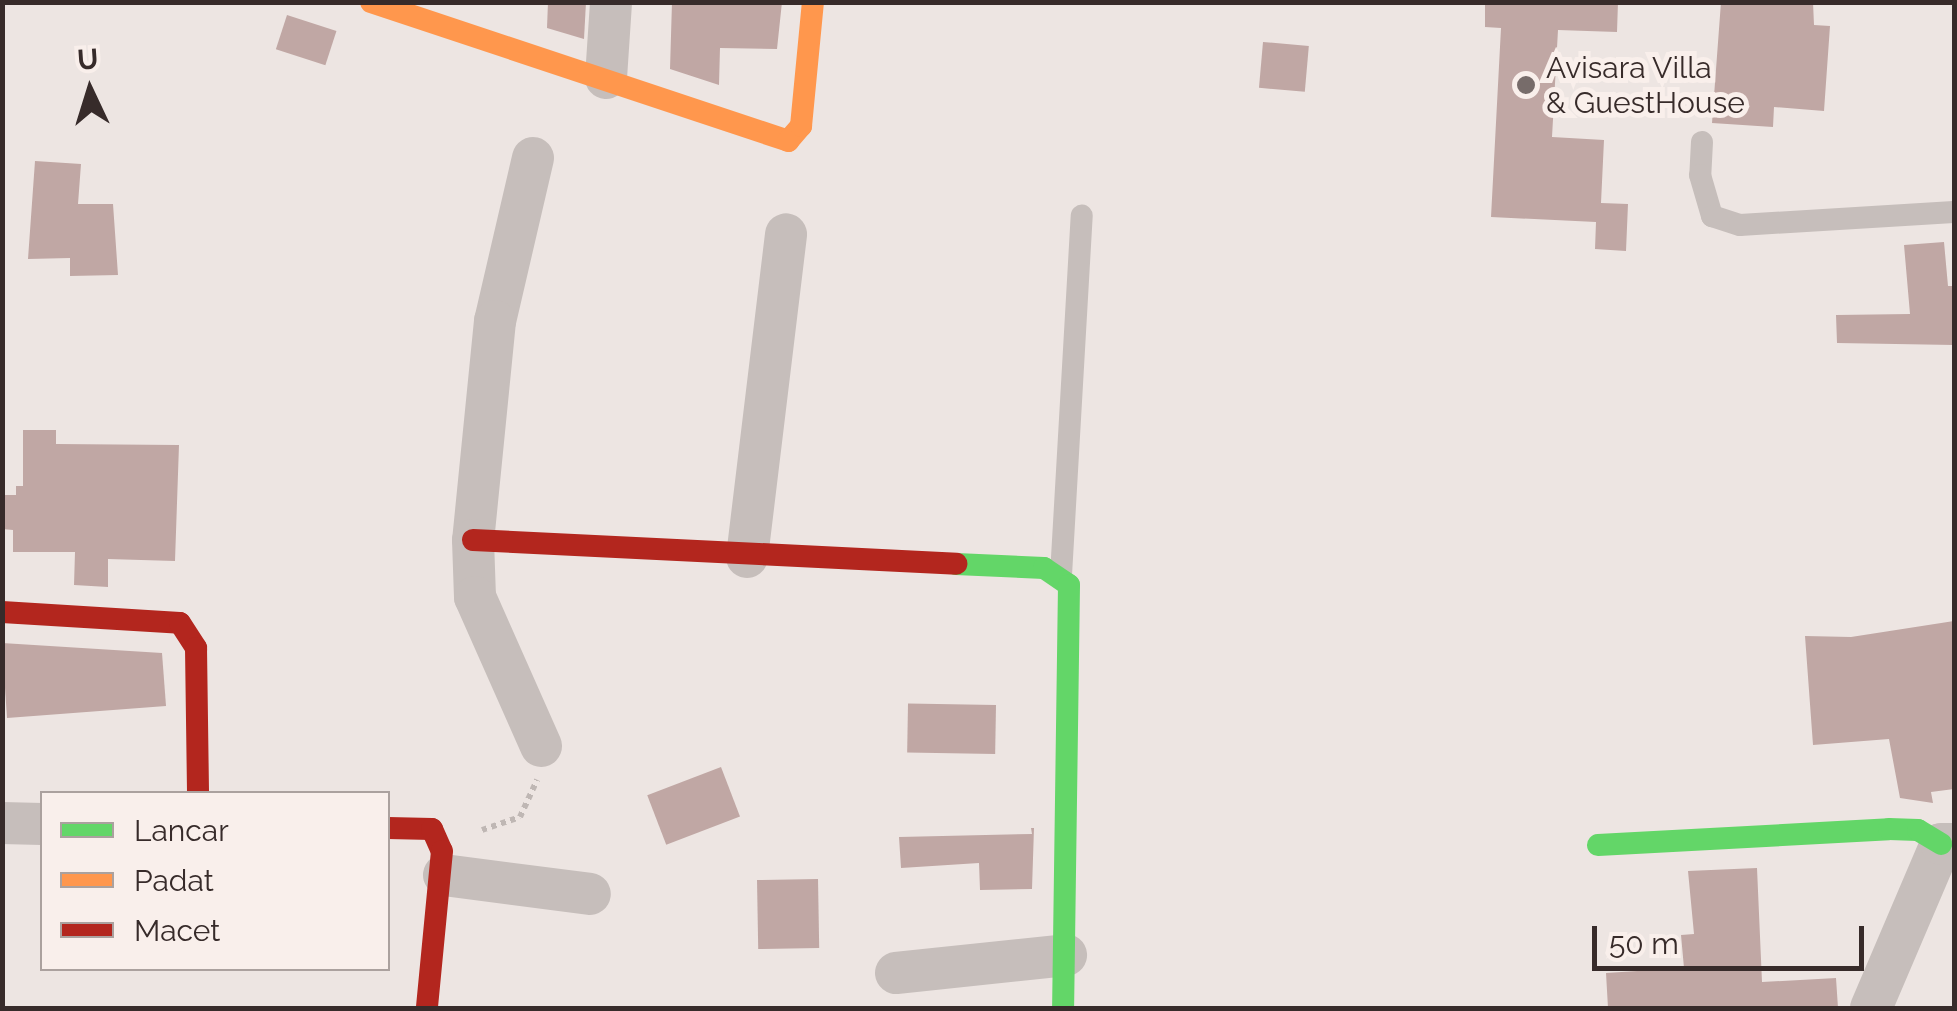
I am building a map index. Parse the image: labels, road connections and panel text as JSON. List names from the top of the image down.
{
  "places": ["Avisara Villa & GuestHouse"],
  "legend": ["Lancar", "Padat", "Macet"],
  "scale_bar": "50 m",
  "north": "top"
}
